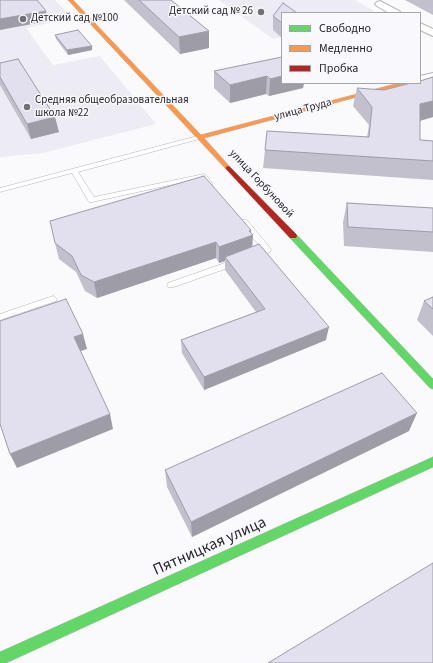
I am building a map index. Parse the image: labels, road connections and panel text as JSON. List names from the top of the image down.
{
  "streets": {
    "street": ["улица Труда", "улица Горбуновой", "Пятницкая улица"]
  },
  "crossings": [
    ["улица Труда", "улица Горбуновой"]
  ],
  "places": ["Детский сад № 26", "Детский сад №100", "Средняя общеобразовательная школа №22"],
  "legend": ["Свободно", "Медленно", "Пробка"]
}
